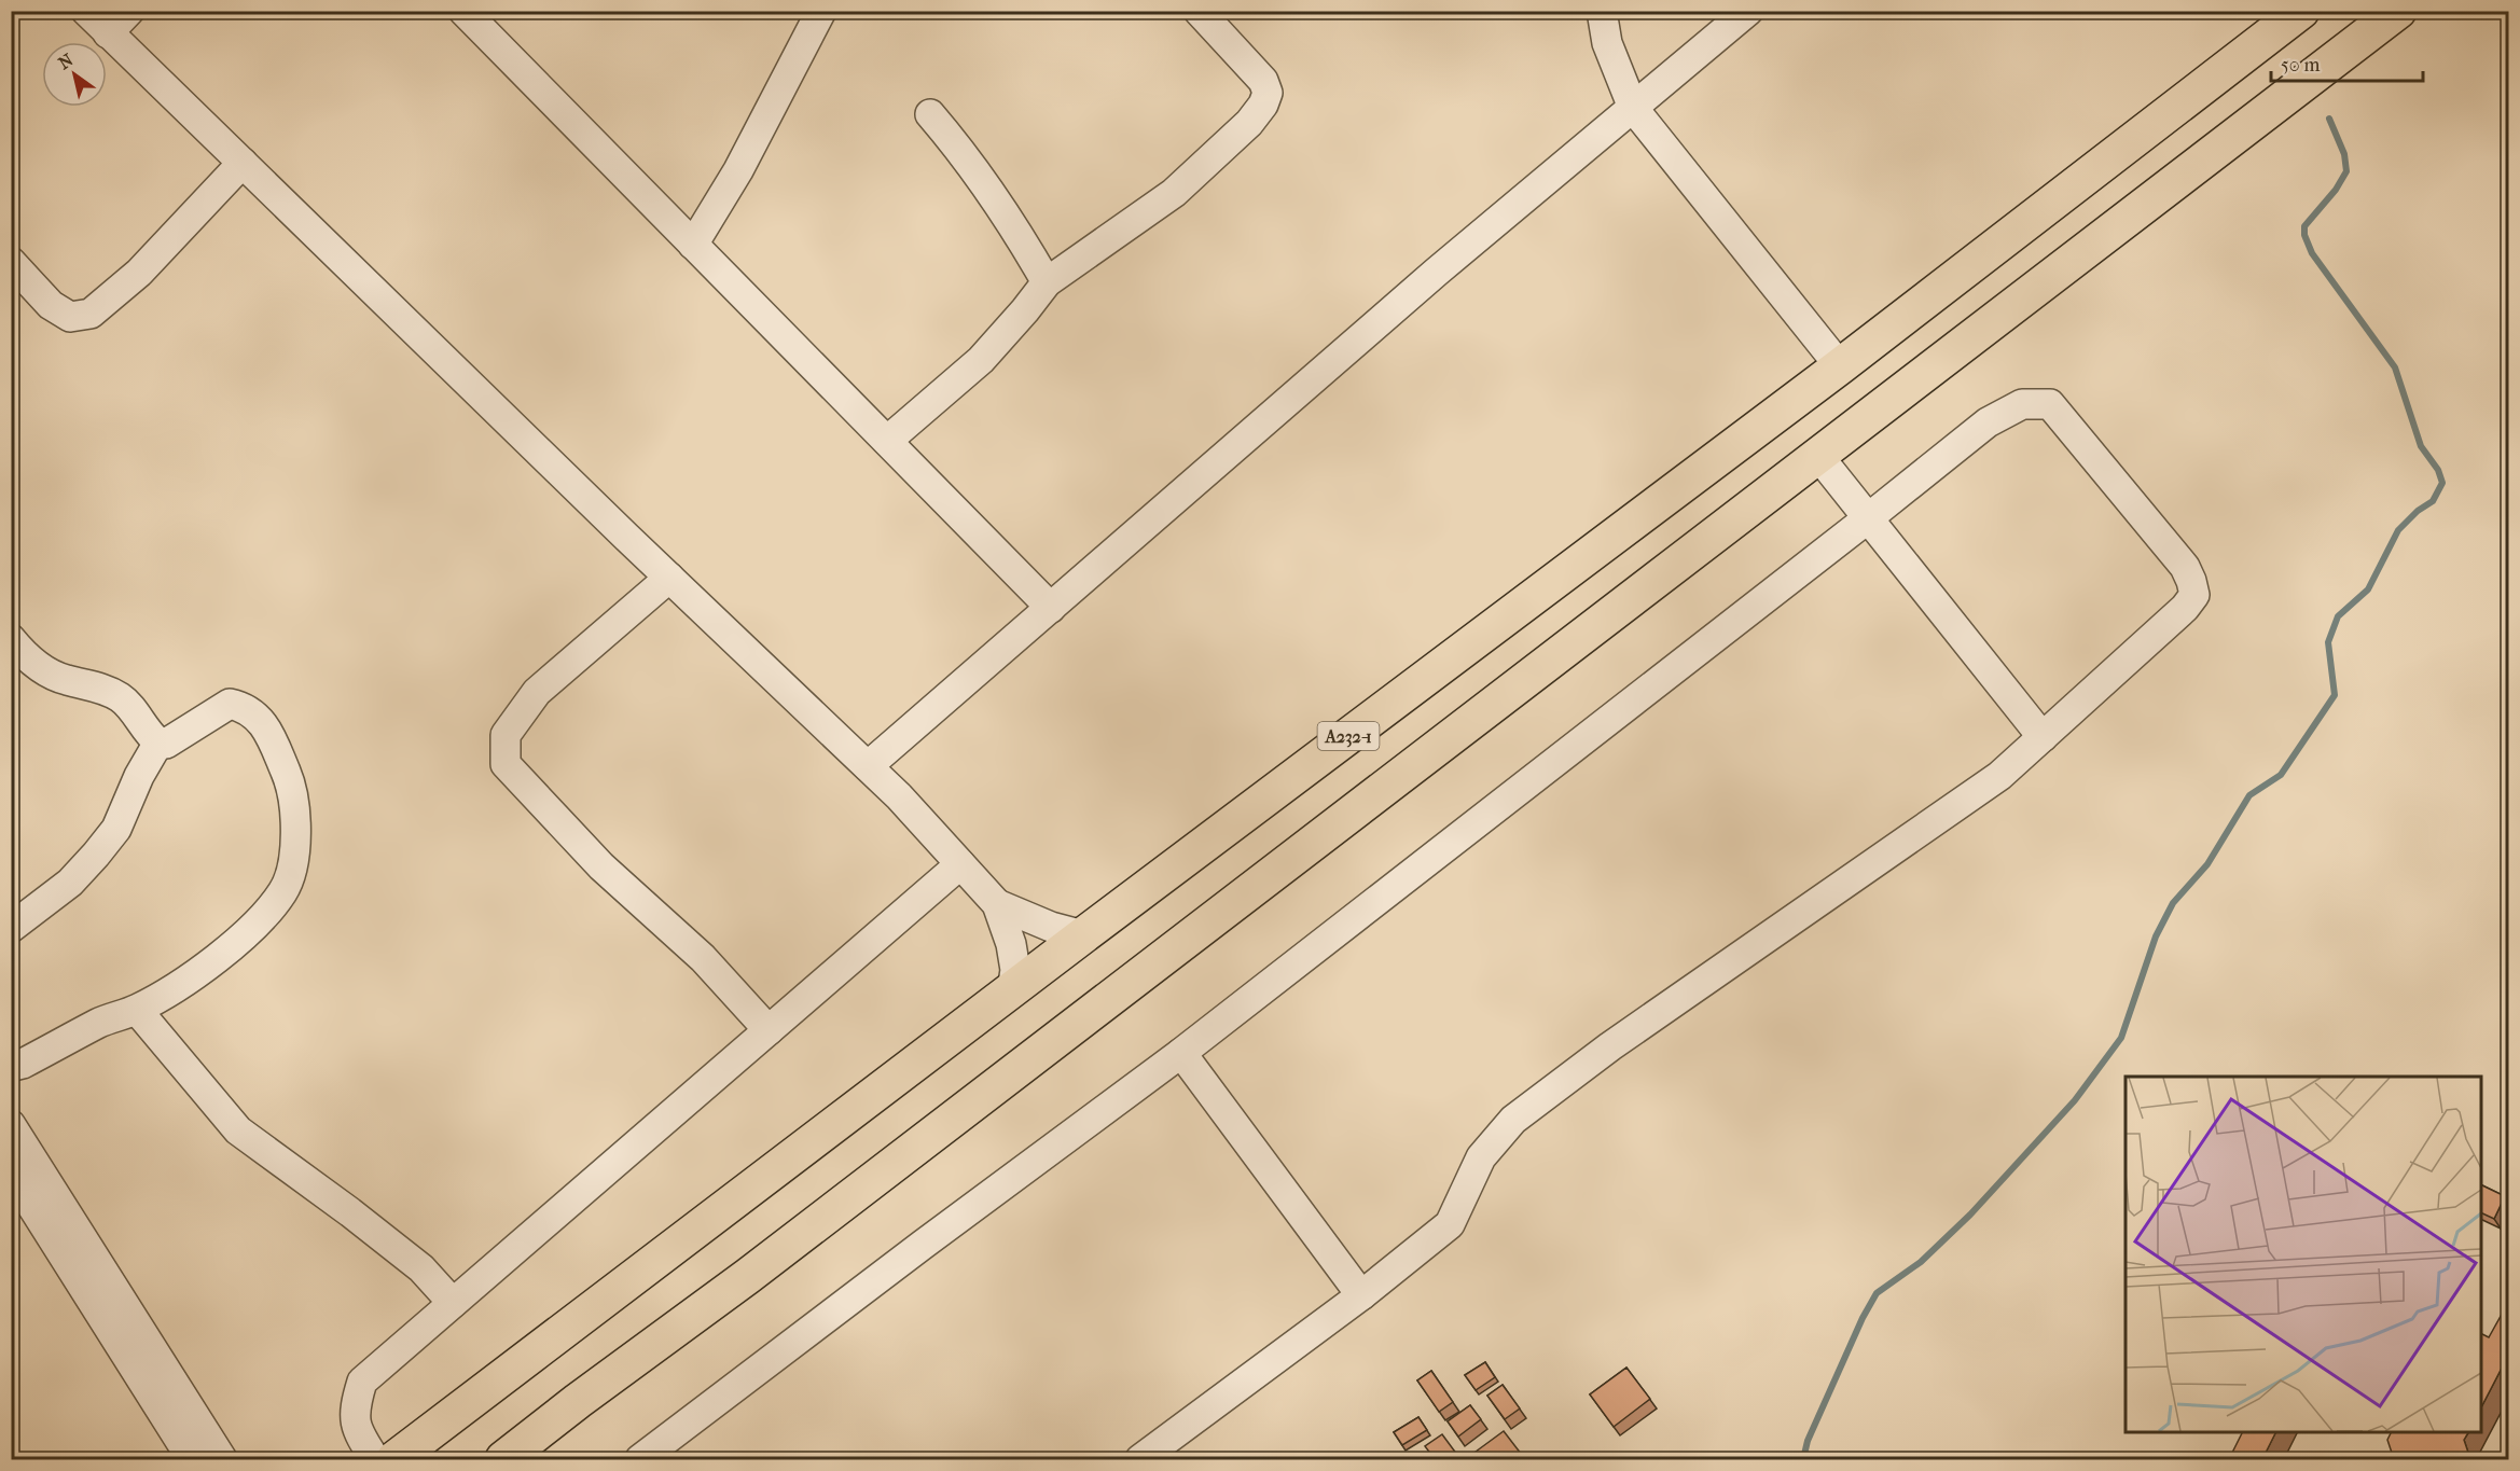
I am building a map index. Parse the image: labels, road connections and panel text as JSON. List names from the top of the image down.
{
  "streets": {
    "highway": ["A232-1"]
  },
  "scale_bar": "50 m",
  "north": "top left"
}
